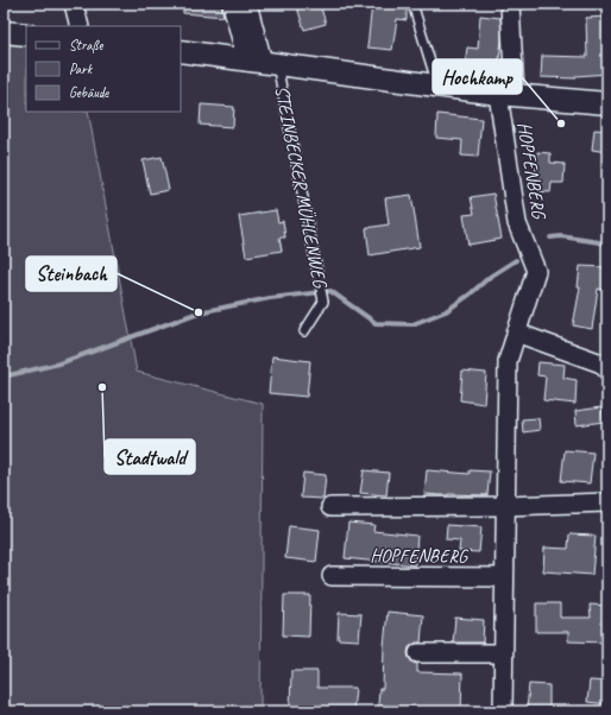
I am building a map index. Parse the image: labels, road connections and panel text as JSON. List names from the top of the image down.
{
  "streets": {
    "street": ["HOPFENBERG", "STEINBECKER MÜHLENWEG"]
  },
  "crossings": [
    ["HOPFENBERG", "STEINBECKER MÜHLENWEG"]
  ],
  "places": ["Hochkamp", "Steinbach", "Stadtwald"],
  "legend": ["Straße", "Park", "Gebäude"]
}
